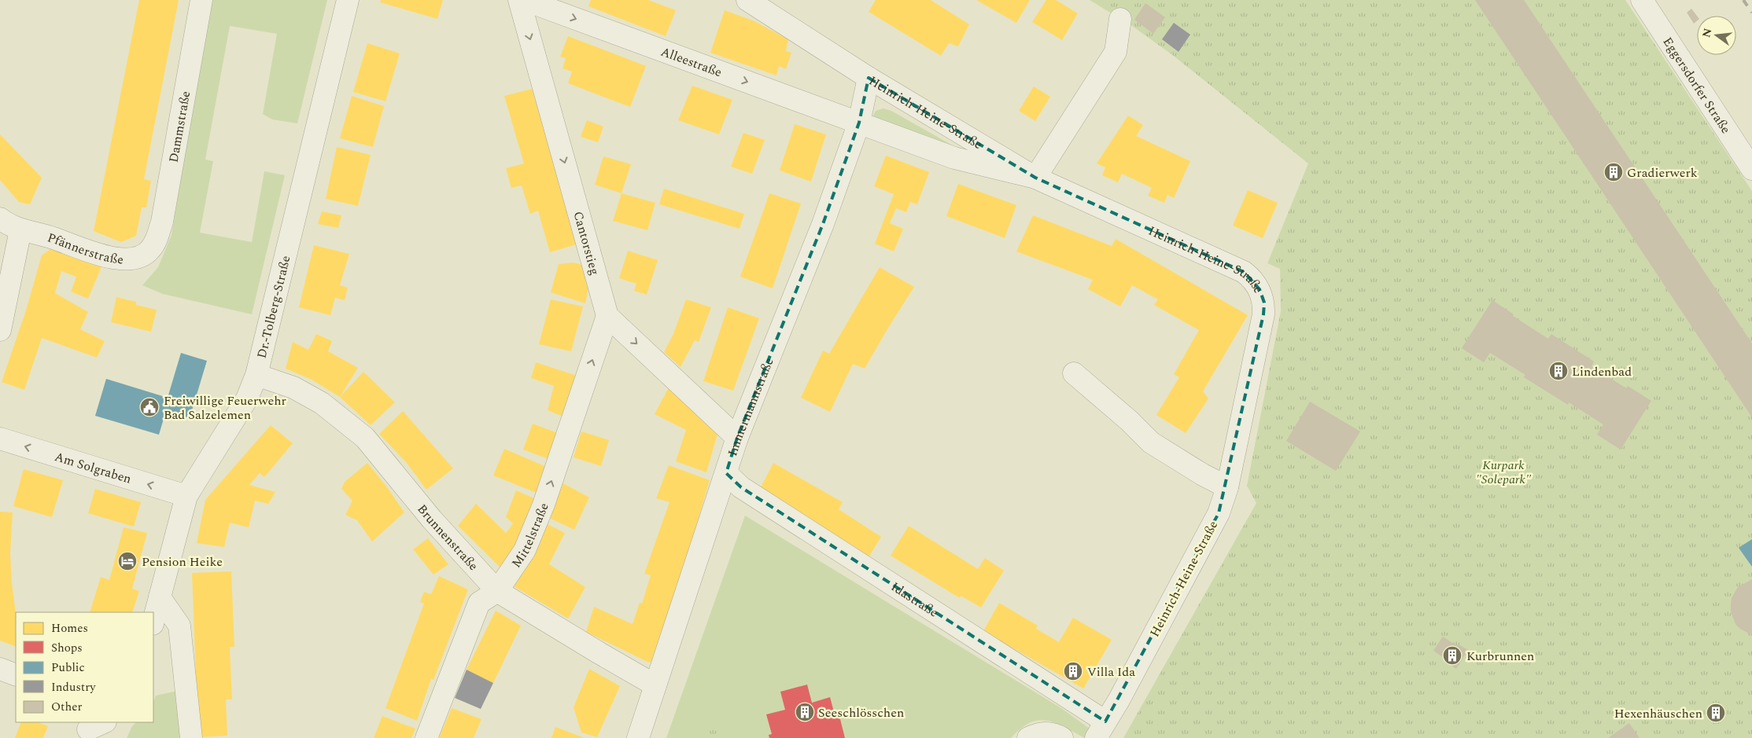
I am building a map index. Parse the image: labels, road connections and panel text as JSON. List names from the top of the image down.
{
  "streets": {
    "street": [
      "Alleestraße",
      "Eggersdorfer Straße",
      "Heinrich-Heine-Straße",
      "Dammstraße",
      "Cantorstieg",
      "Pfännerstraße",
      "Dr.-Tolberg-Straße",
      "Immermannstraße",
      "Am Solgraben",
      "Mittelstraße",
      "Brunnenstraße",
      "Idastraße"
    ]
  },
  "crossings": [
    ["Alleestraße", "Heinrich-Heine-Straße"],
    ["Alleestraße", "Immermannstraße"],
    ["Heinrich-Heine-Straße", "Immermannstraße"],
    ["Heinrich-Heine-Straße", "Idastraße"],
    ["Dammstraße", "Pfännerstraße"],
    ["Cantorstieg", "Mittelstraße"],
    ["Dr.-Tolberg-Straße", "Am Solgraben"],
    ["Dr.-Tolberg-Straße", "Brunnenstraße"],
    ["Immermannstraße", "Brunnenstraße"],
    ["Immermannstraße", "Idastraße"],
    ["Mittelstraße", "Brunnenstraße"]
  ],
  "one_way": [
    "Alleestraße",
    "Cantorstieg",
    "Am Solgraben",
    "Mittelstraße"
  ],
  "parks": ["Kurpark \"Solepark\""],
  "places": {
    "building": [
      "Gradierwerk",
      "Lindenbad",
      "Kurbrunnen",
      "Villa Ida",
      "Seeschlösschen",
      "Hexenhäuschen"
    ],
    "public building": ["Freiwillige Feuerwehr Bad Salzelemen"],
    "hotel": ["Pension Heike"]
  },
  "legend": [
    "Homes",
    "Shops",
    "Public",
    "Industry",
    "Other"
  ],
  "north": "left"
}
